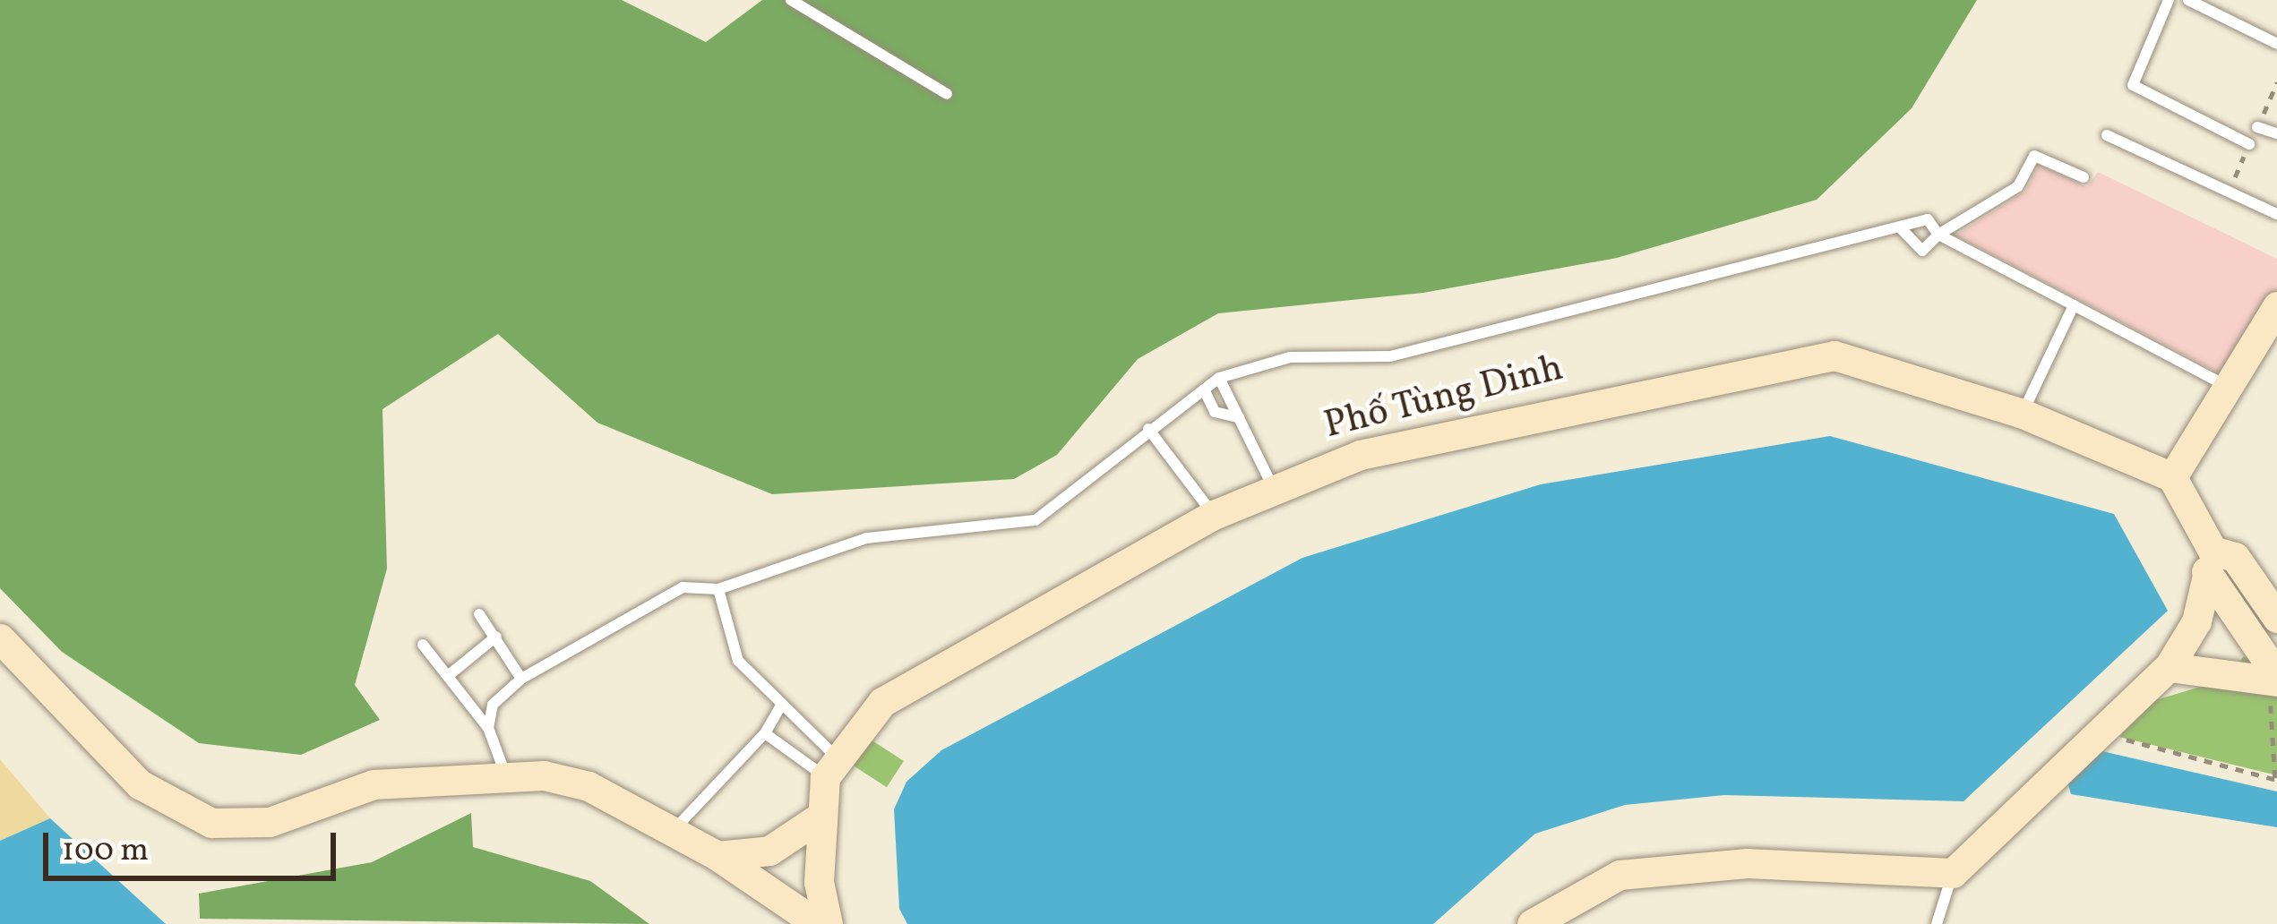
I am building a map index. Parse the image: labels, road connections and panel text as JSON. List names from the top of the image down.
{
  "streets": {
    "main road": ["Phố Tùng Dinh"]
  },
  "scale_bar": "100 m"
}
